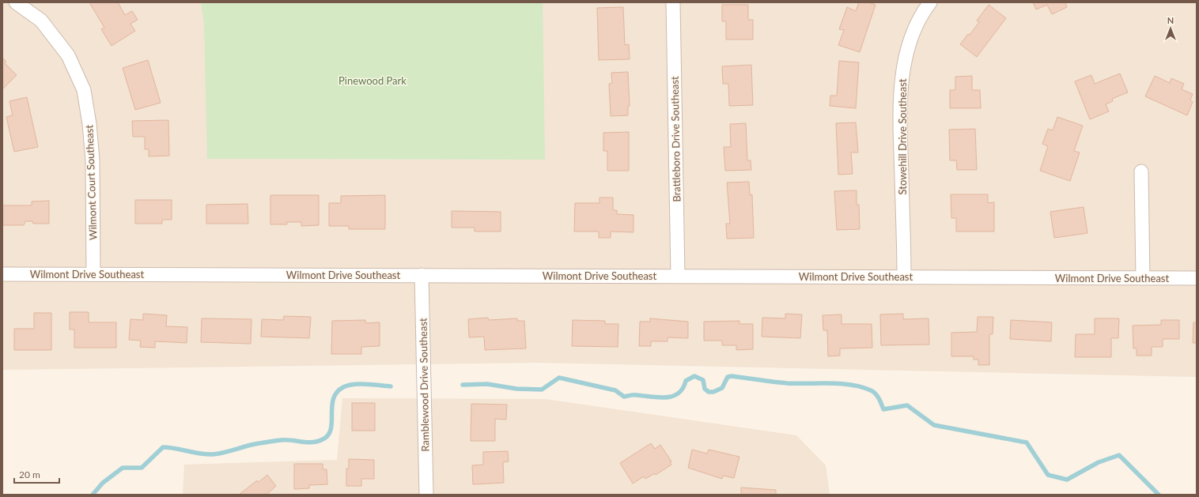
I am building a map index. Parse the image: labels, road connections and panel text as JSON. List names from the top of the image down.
{
  "streets": {
    "street": [
      "Stowehill Drive Southeast",
      "Brattleboro Drive Southeast",
      "Wilmont Court Southeast",
      "Wilmont Drive Southeast",
      "Ramblewood Drive Southeast"
    ]
  },
  "crossings": [
    ["Stowehill Drive Southeast", "Wilmont Drive Southeast"],
    ["Brattleboro Drive Southeast", "Wilmont Drive Southeast"],
    ["Wilmont Court Southeast", "Wilmont Drive Southeast"],
    ["Wilmont Drive Southeast", "Ramblewood Drive Southeast"]
  ],
  "parks": ["Pinewood Park"],
  "scale_bar": "20 m",
  "north": "top"
}
